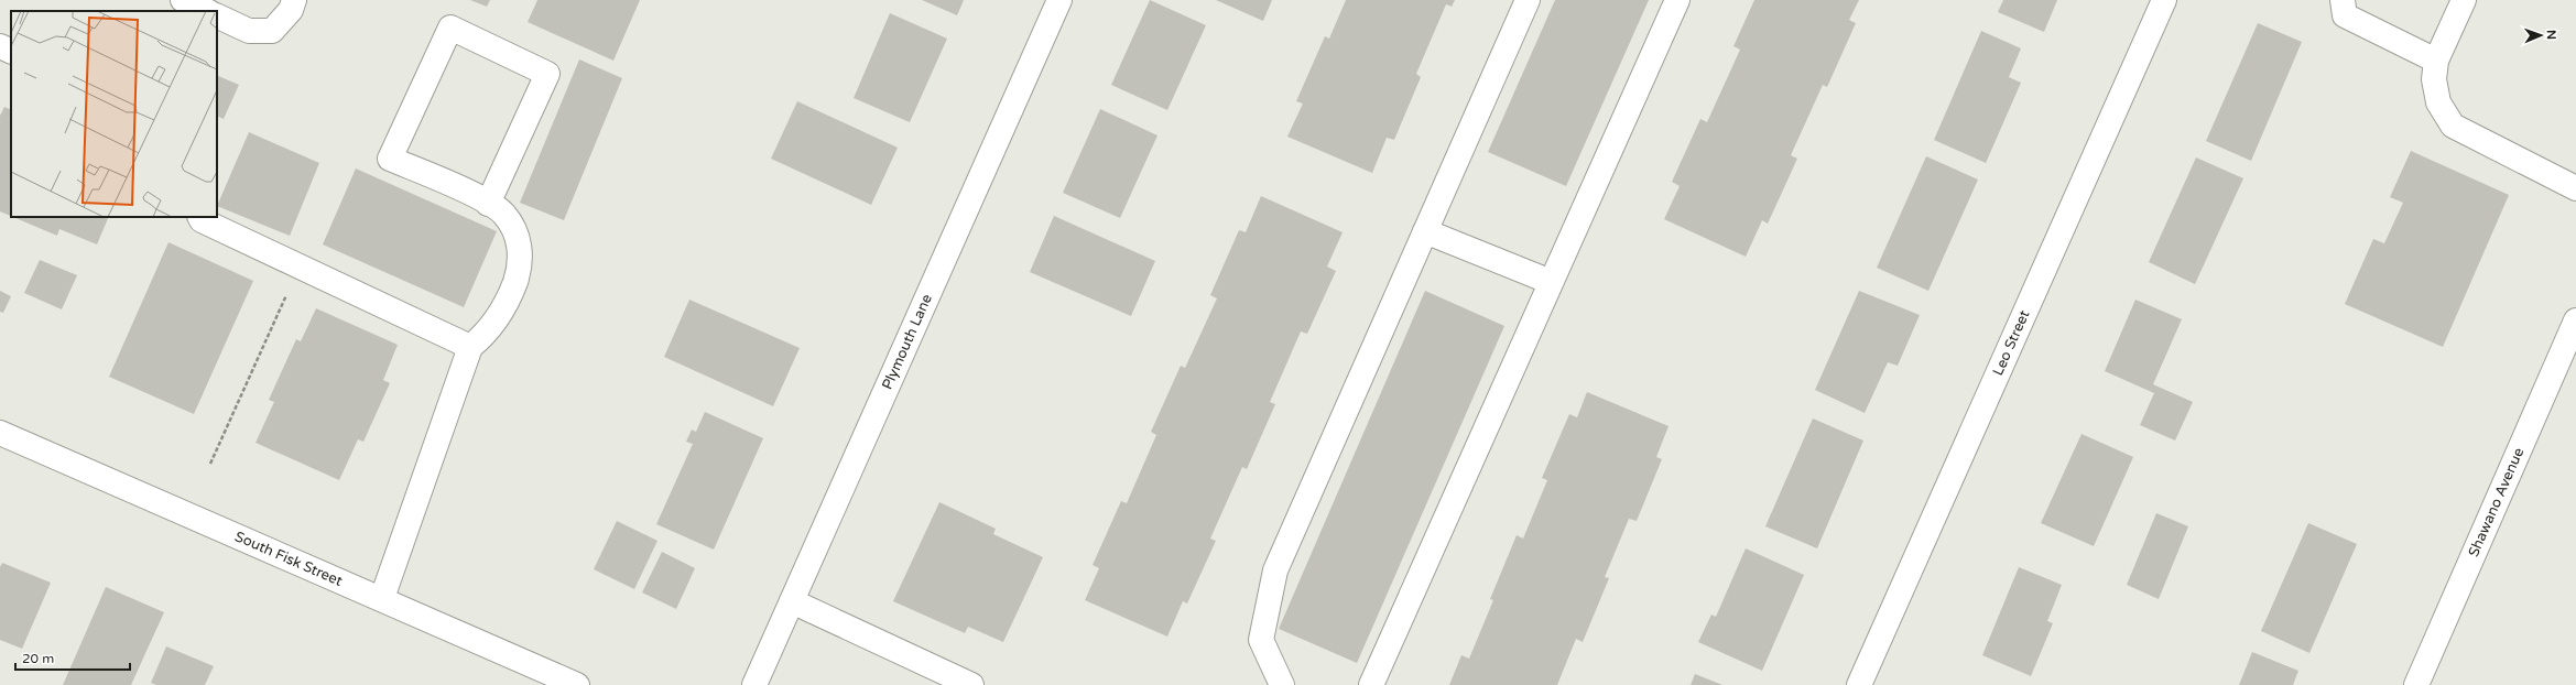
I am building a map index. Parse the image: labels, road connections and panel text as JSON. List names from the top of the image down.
{
  "streets": {
    "street": [
      "Plymouth Lane",
      "Leo Street",
      "Shawano Avenue",
      "South Fisk Street"
    ]
  },
  "scale_bar": "20 m",
  "north": "right"
}
